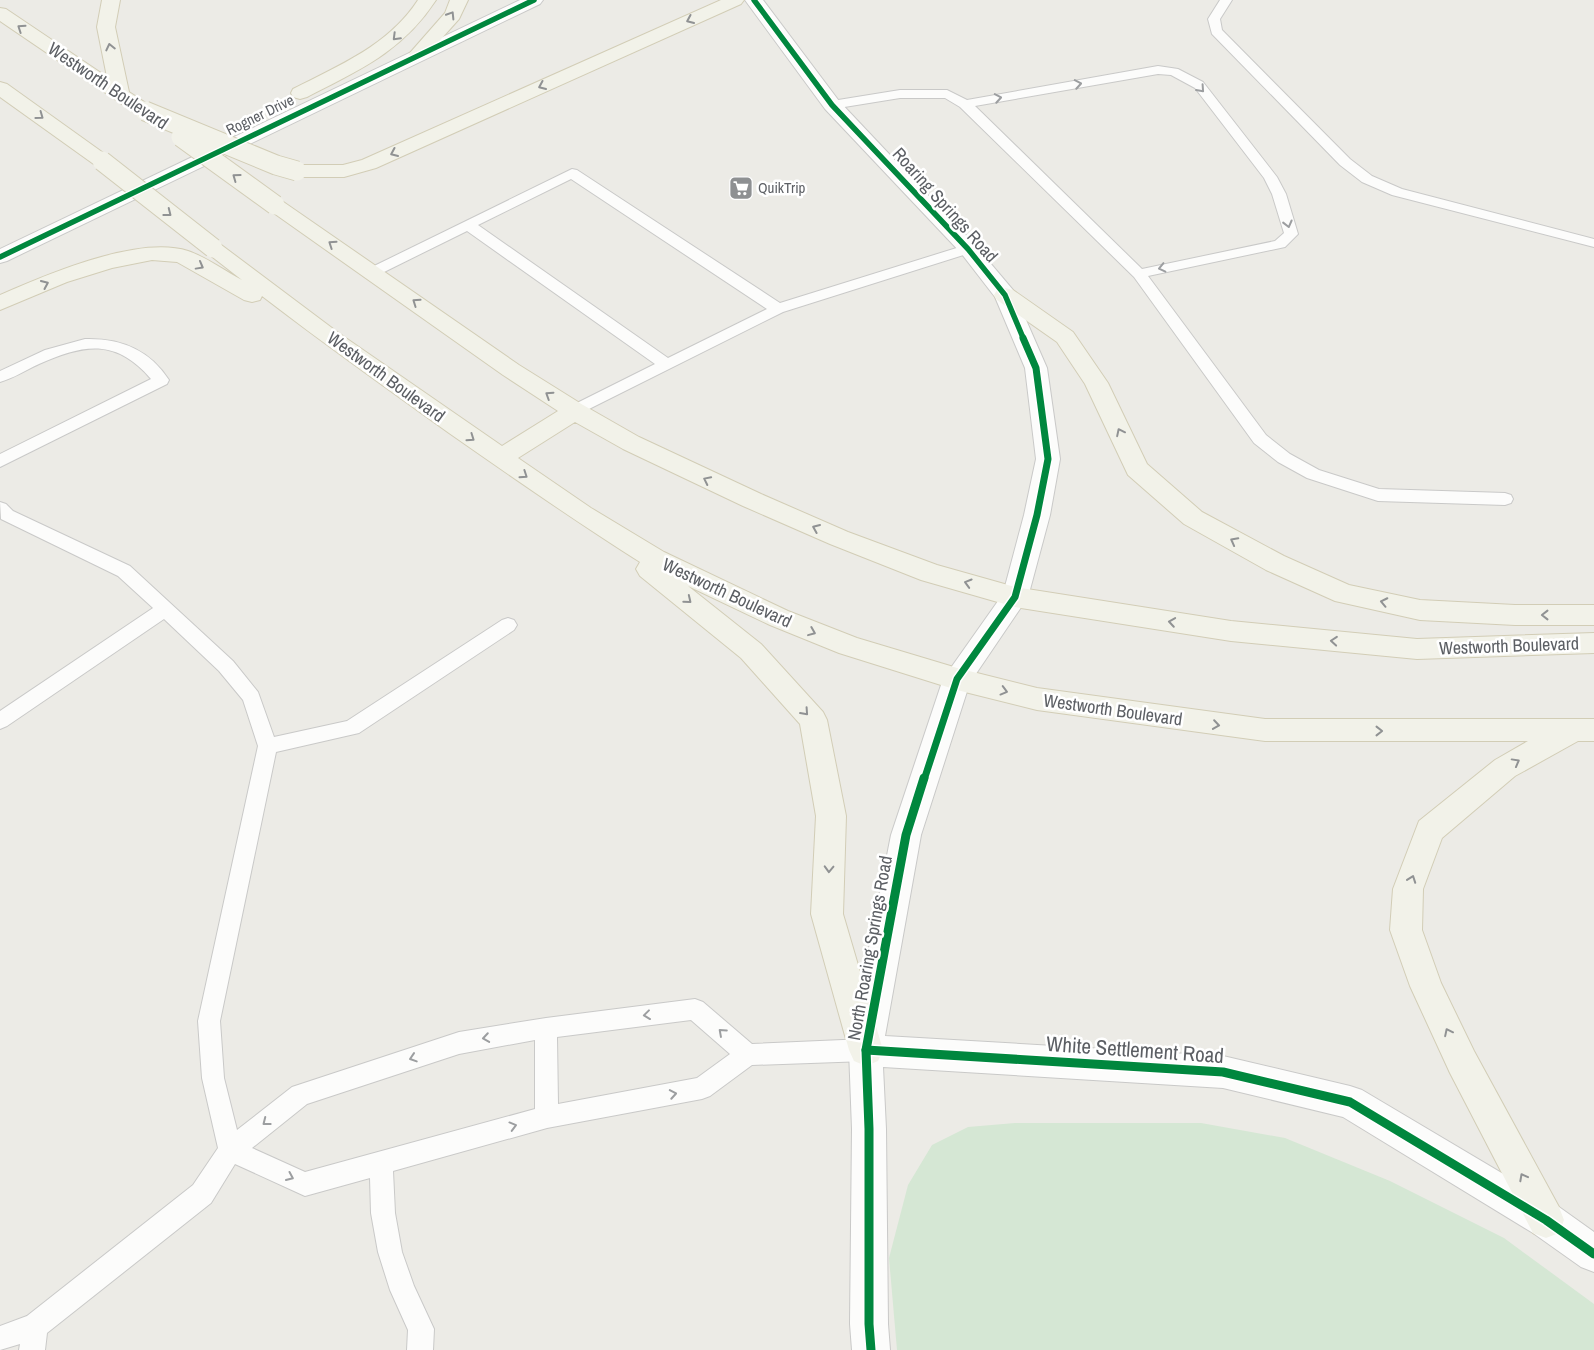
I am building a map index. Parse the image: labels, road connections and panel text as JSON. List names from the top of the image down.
{
  "streets": {
    "main road": ["Westworth Boulevard"],
    "street": [
      "Rogner Drive",
      "Roaring Springs Road",
      "North Roaring Springs Road",
      "White Settlement Road"
    ]
  },
  "crossings": [
    ["Westworth Boulevard", "Roaring Springs Road"],
    ["Westworth Boulevard", "North Roaring Springs Road"],
    ["Roaring Springs Road", "North Roaring Springs Road"],
    ["North Roaring Springs Road", "White Settlement Road"]
  ],
  "places": {
    "supermarket": ["QuikTrip"]
  }
}
